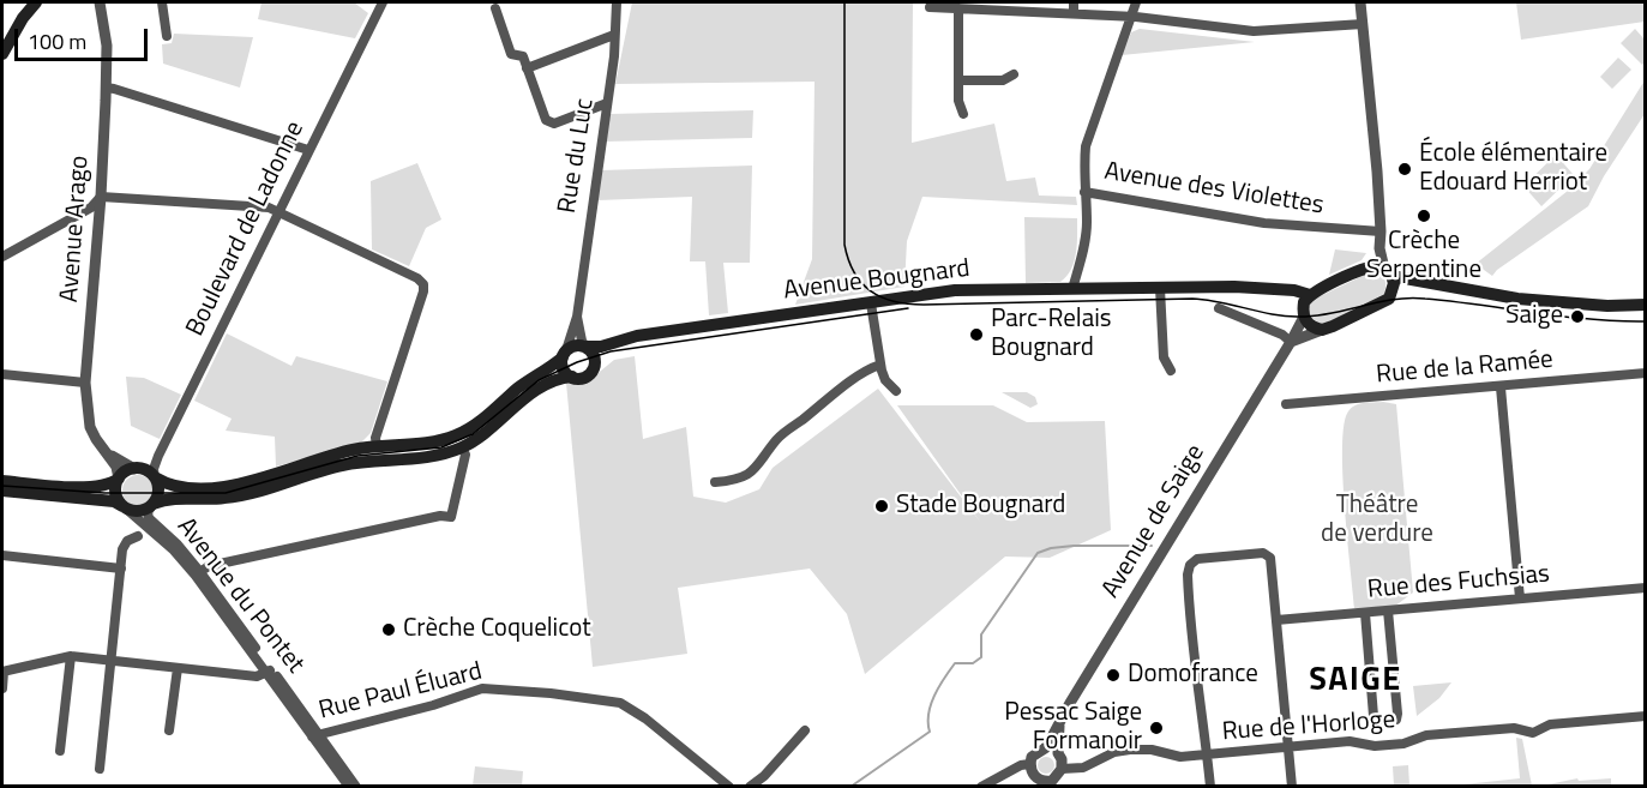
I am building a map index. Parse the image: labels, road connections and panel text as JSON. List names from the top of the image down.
{
  "streets": {
    "main road": ["Avenue Bougnard"],
    "street": [
      "Rue du Luc",
      "Avenue des Violettes",
      "Avenue Arago",
      "Boulevard de Ladonne",
      "Rue de la Ramée",
      "Avenue de Saige",
      "Rue des Fuchsias",
      "Avenue du Pontet",
      "Rue Paul Éluard",
      "Rue de l'Horloge"
    ]
  },
  "crossings": [
    ["Rue du Luc", "Avenue Bougnard"],
    ["Avenue Arago", "Boulevard de Ladonne"],
    ["Avenue Arago", "Avenue Bougnard"],
    ["Avenue Arago", "Avenue du Pontet"],
    ["Boulevard de Ladonne", "Avenue Bougnard"],
    ["Boulevard de Ladonne", "Avenue du Pontet"],
    ["Avenue Bougnard", "Avenue du Pontet"],
    ["Avenue de Saige", "Rue de l'Horloge"],
    ["Avenue du Pontet", "Rue Paul Éluard"]
  ],
  "districts": ["SAIGE"],
  "parks": ["Théâtre de verdure"],
  "places": [
    "École élémentaire Edouard Herriot",
    "Crèche Serpentine",
    "Saige",
    "Parc-Relais Bougnard",
    "Stade Bougnard",
    "Crèche Coquelicot",
    "Domofrance",
    "Pessac Saige Formanoir"
  ],
  "scale_bar": "100 m"
}
